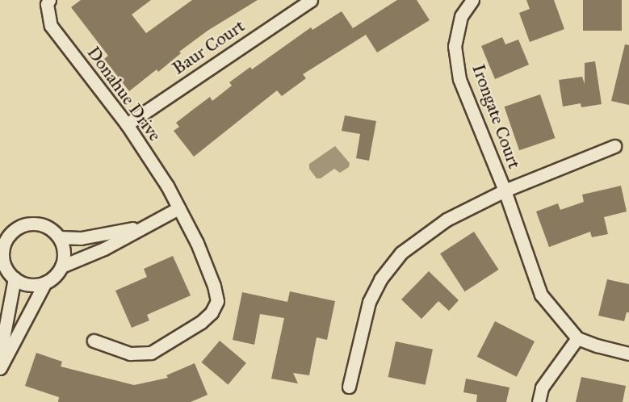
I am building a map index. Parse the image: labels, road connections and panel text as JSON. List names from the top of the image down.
{
  "streets": {
    "street": ["Baur Court", "Donahue Drive", "Irongate Court"]
  },
  "crossings": [
    ["Baur Court", "Donahue Drive"]
  ]
}
